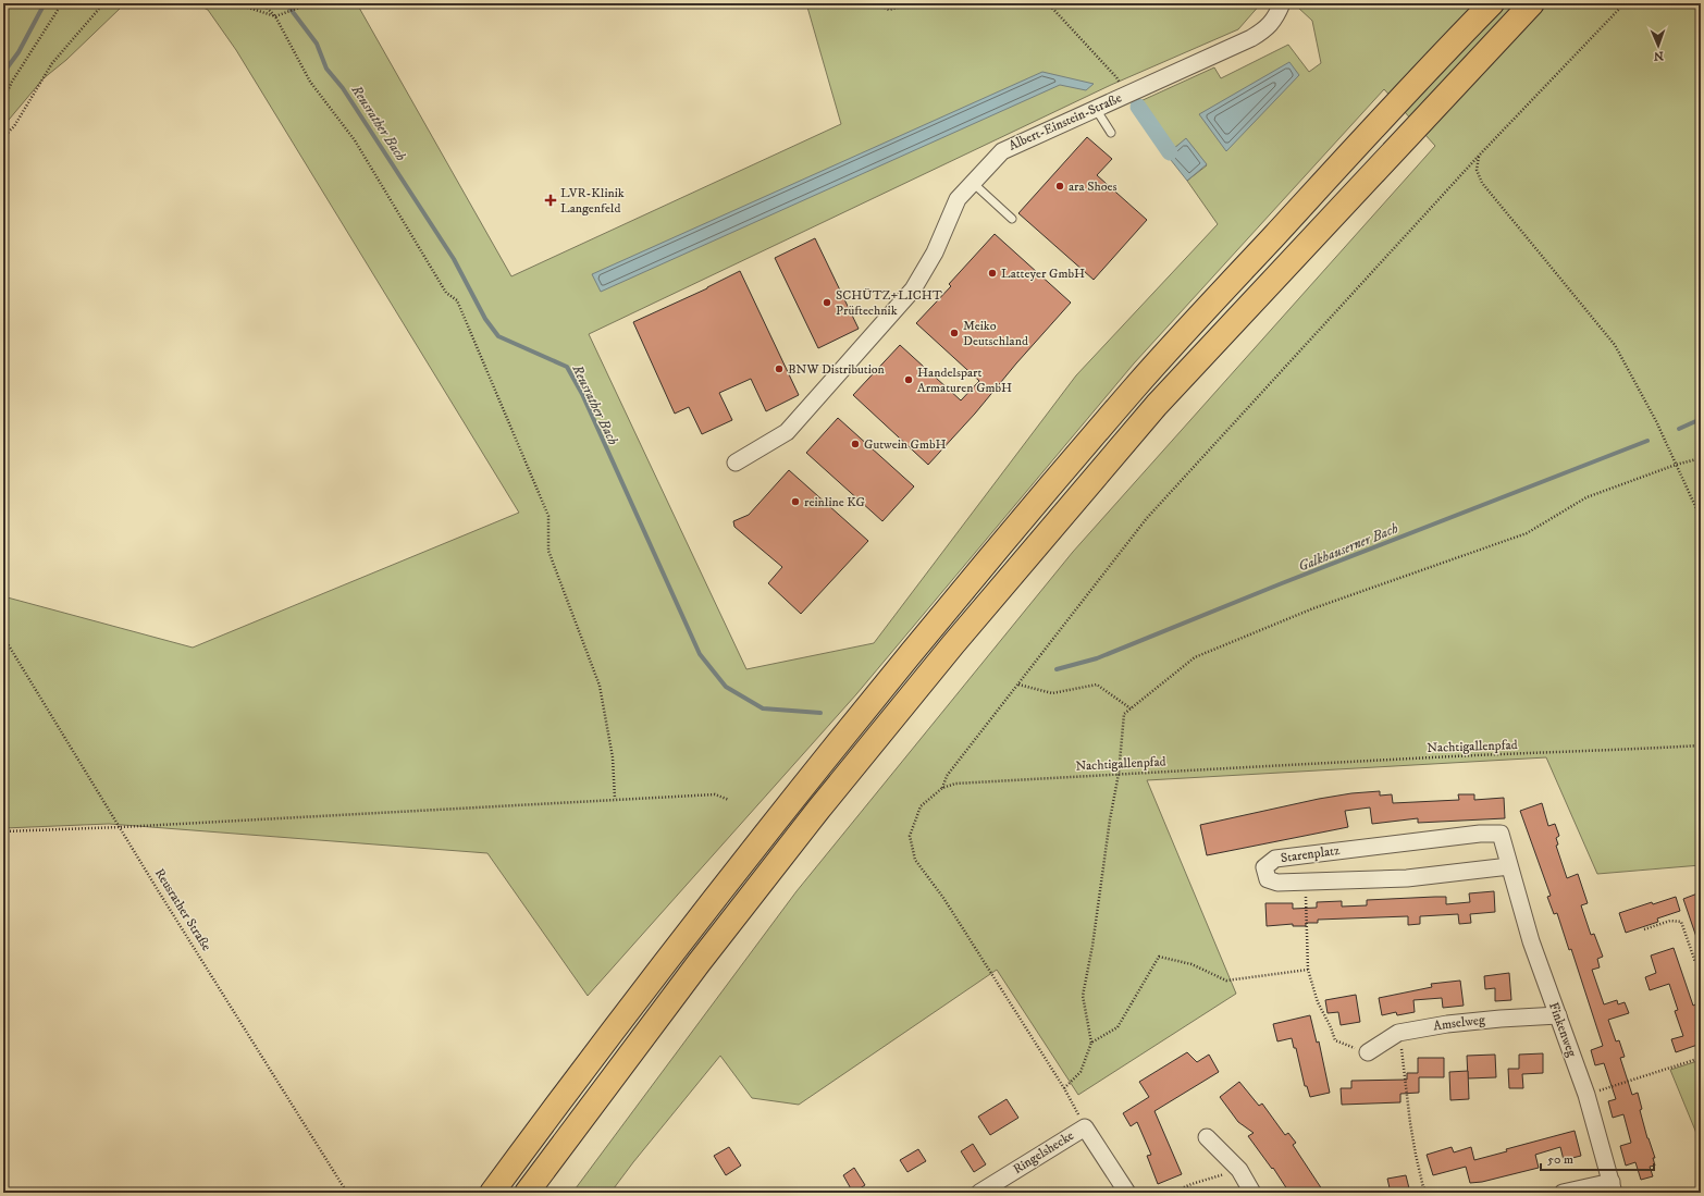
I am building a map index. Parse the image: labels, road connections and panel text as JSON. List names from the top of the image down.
{
  "streets": {
    "street": [
      "Albert-Einstein-Straße",
      "Starenplatz",
      "Amselweg",
      "Finkenweg",
      "Ringelshecke"
    ],
    "path": ["Nachtigallenpfad", "Reusrather Straße"]
  },
  "crossings": [
    ["Nachtigallenpfad", "Ringelshecke"],
    ["Starenplatz", "Finkenweg"],
    ["Amselweg", "Finkenweg"]
  ],
  "water": ["Reusrather Bach", "Galkhauserner Bach"],
  "places": {
    "other": [
      "ara Shoes",
      "Latteyer GmbH",
      "SCHÜTZ+LICHT Prüftechnik",
      "Meiko Deutschland",
      "BNW Distribution",
      "Handelspart Armaturen GmbH",
      "Gutwein GmbH",
      "reinline KG"
    ],
    "health": ["LVR-Klinik Langenfeld"]
  },
  "scale_bar": "50 m",
  "north": "bottom"
}
